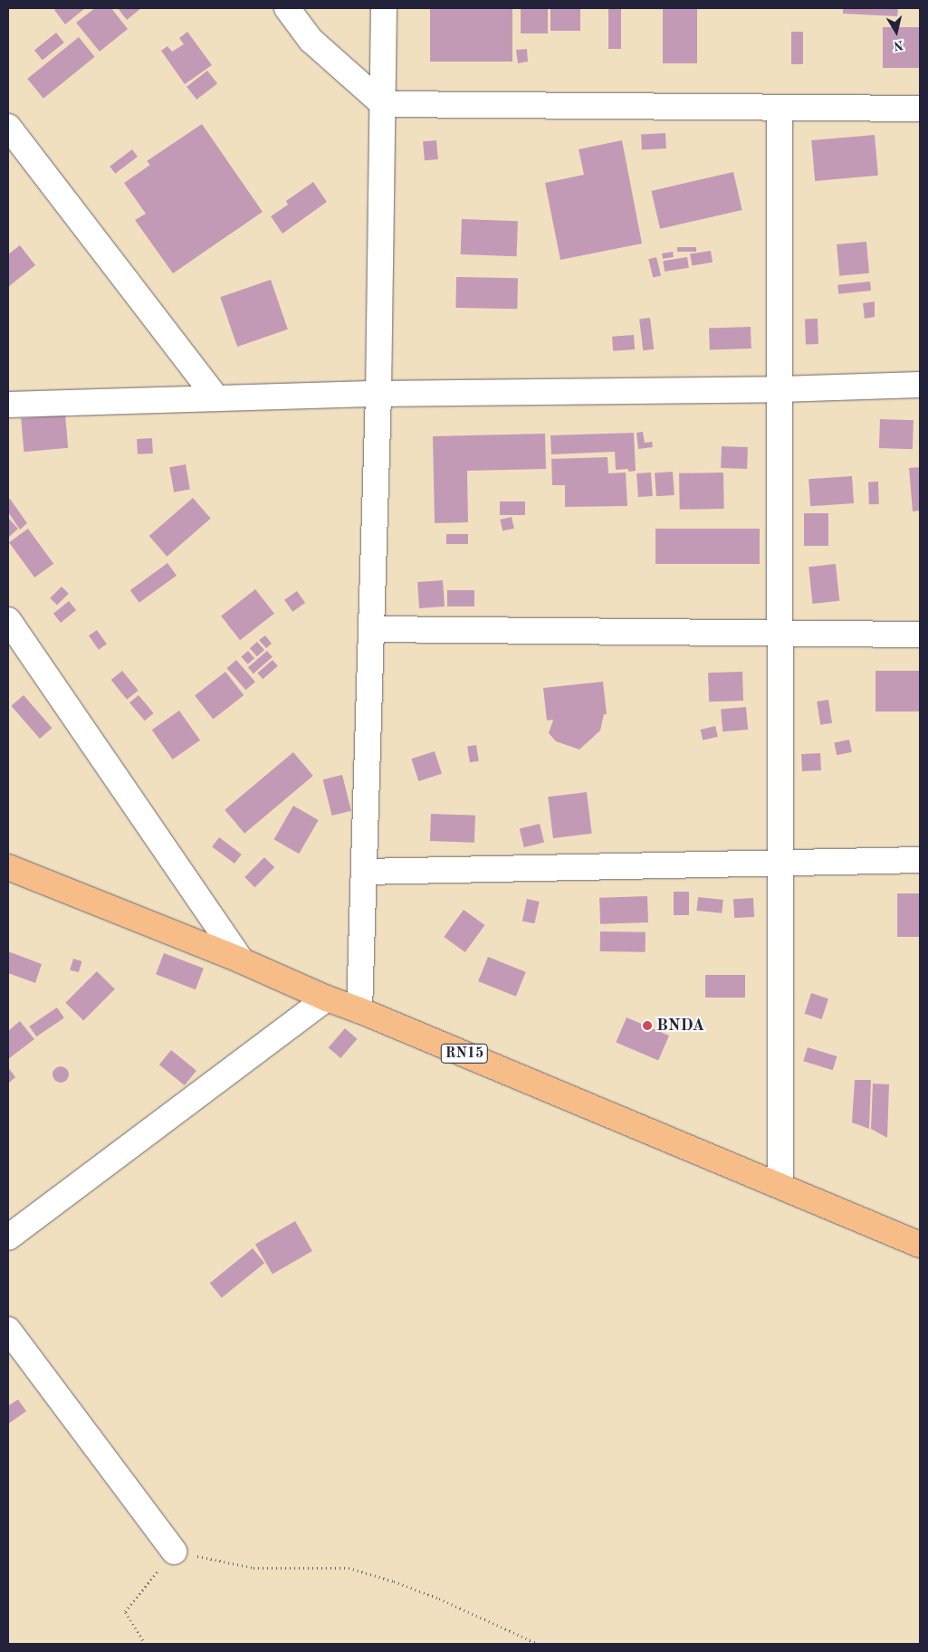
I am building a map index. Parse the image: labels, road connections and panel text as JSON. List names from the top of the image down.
{
  "streets": {
    "main road": ["RN15"]
  },
  "places": ["BNDA"],
  "north": "bottom"
}
